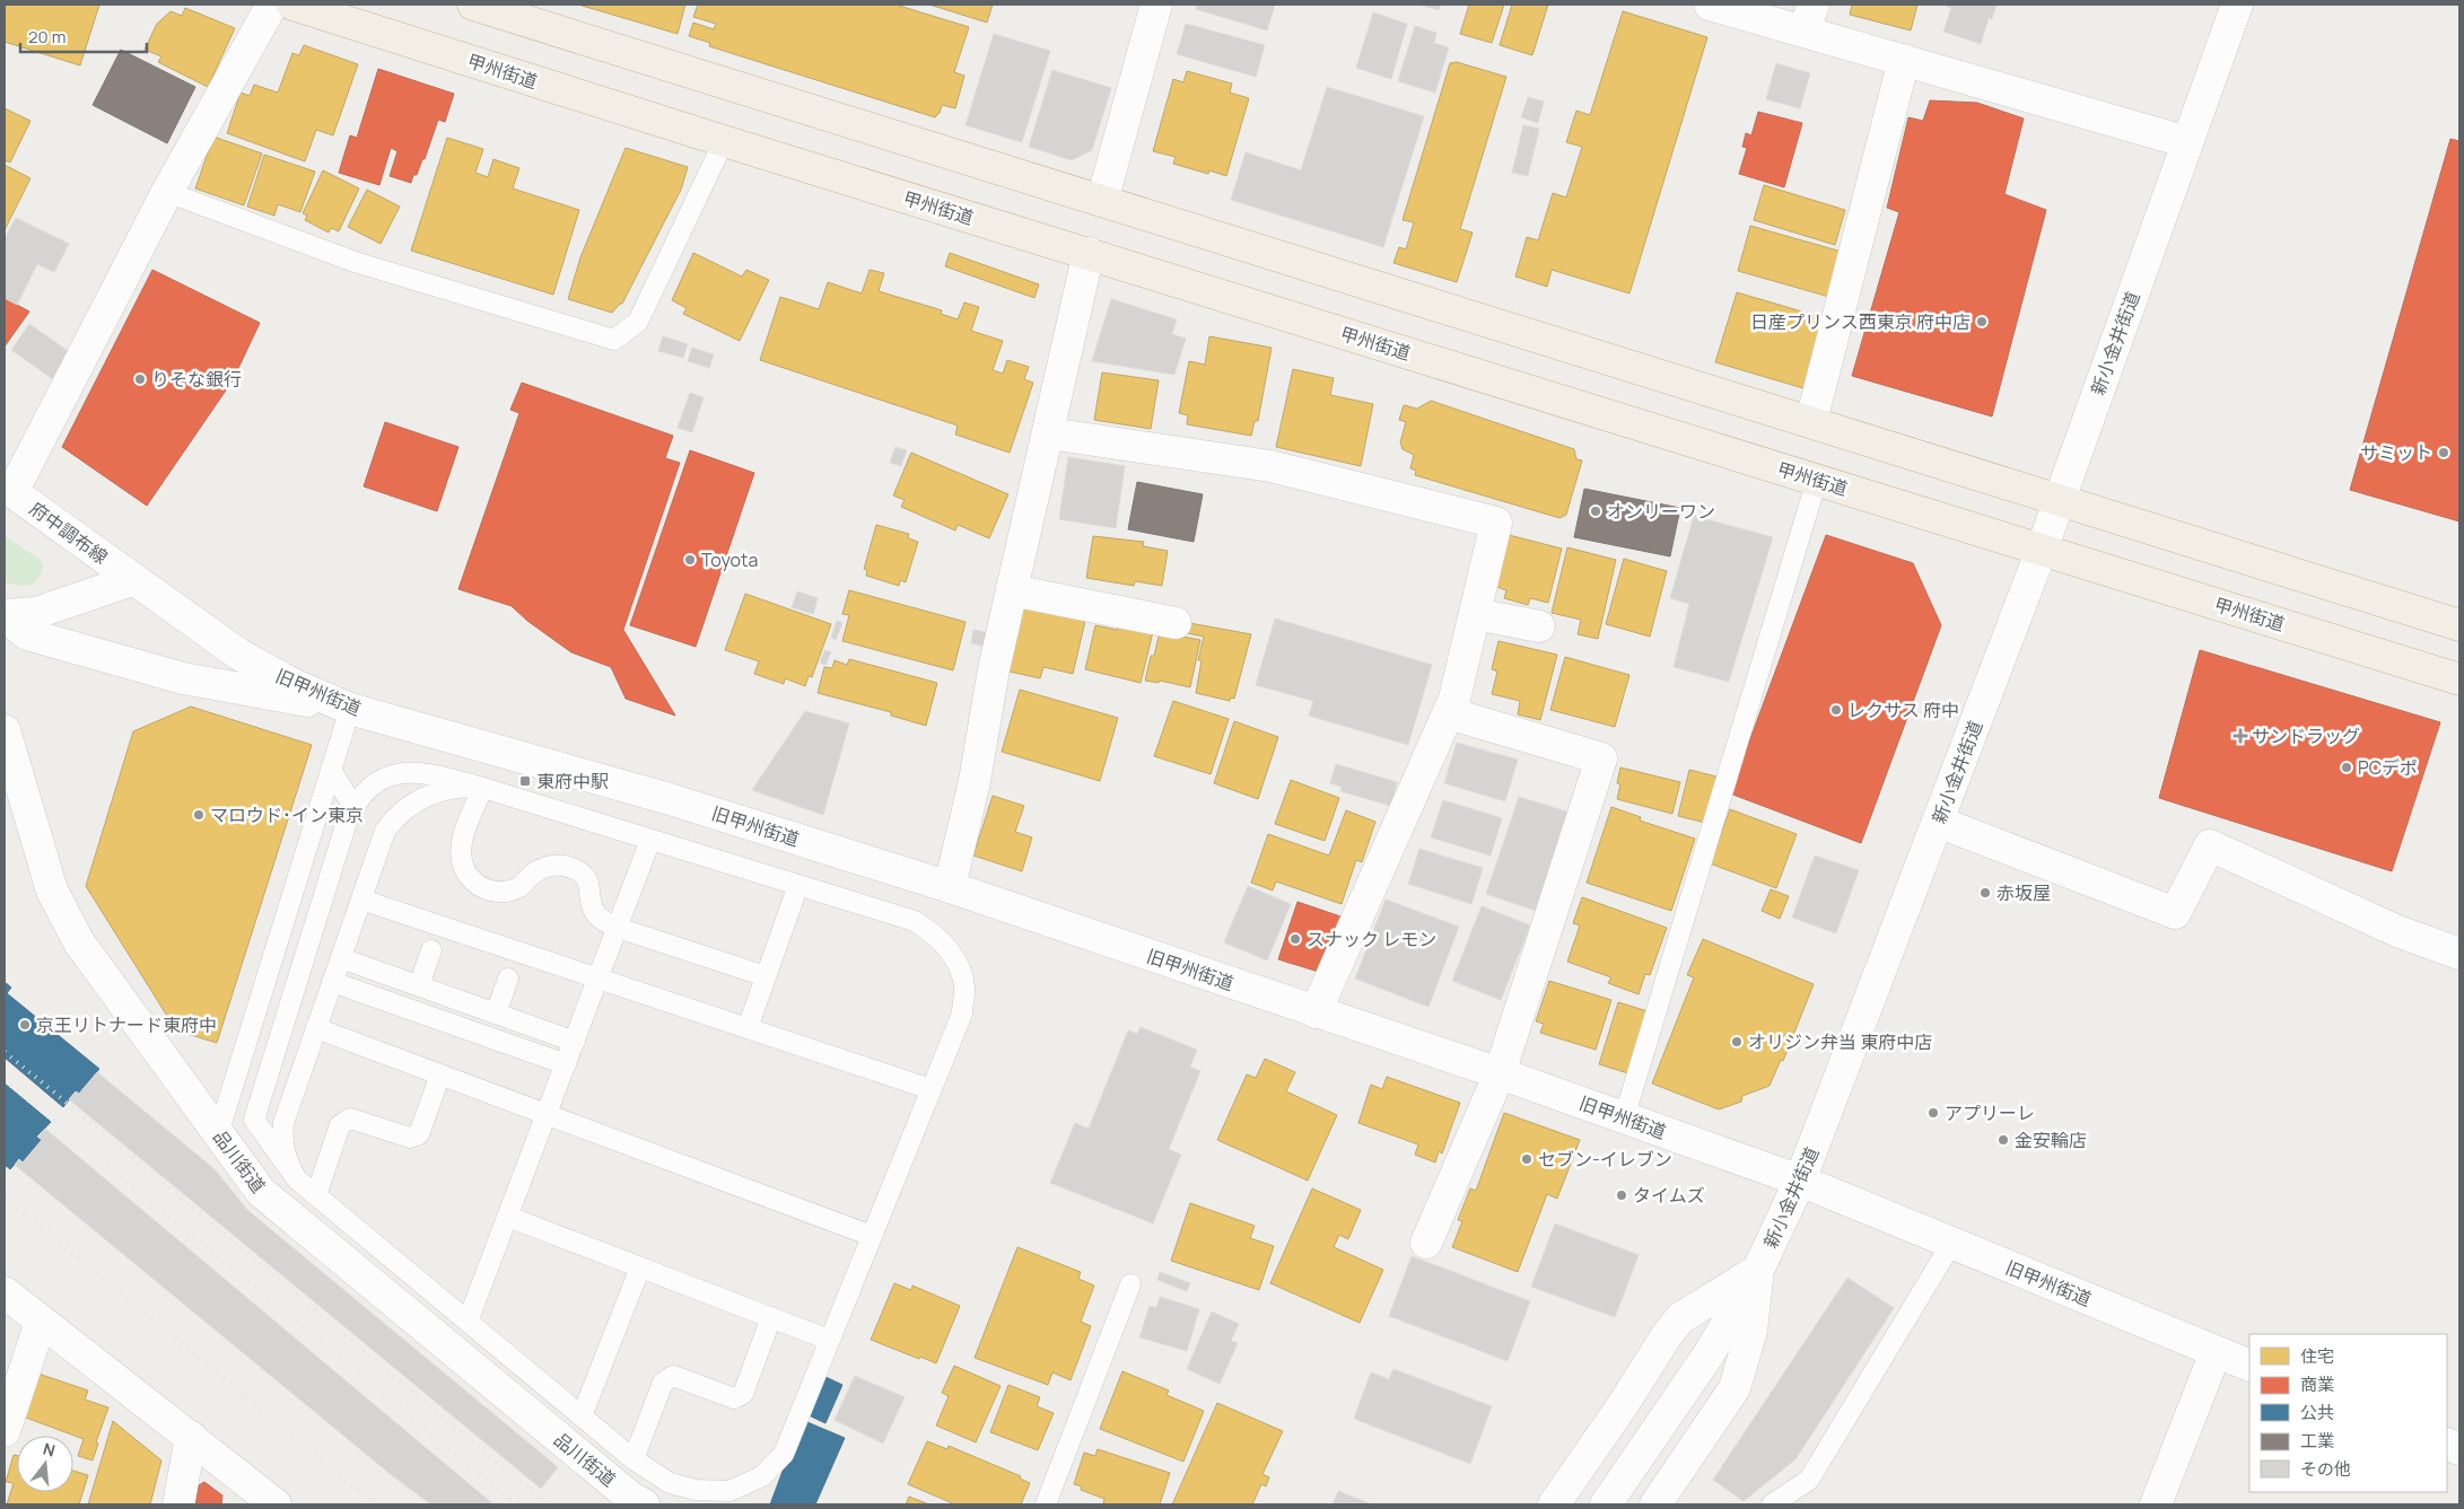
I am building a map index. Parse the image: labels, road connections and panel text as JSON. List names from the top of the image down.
{
  "streets": {
    "highway": ["甲州街道"],
    "street": [
      "新小金井街道",
      "府中調布線",
      "旧甲州街道",
      "品川街道"
    ]
  },
  "crossings": [
    ["甲州街道", "新小金井街道"],
    ["新小金井街道", "旧甲州街道"],
    ["府中調布線", "旧甲州街道"]
  ],
  "places": {
    "other": [
      "日産プリンス西東京 府中店",
      "りそな銀行",
      "サミット",
      "オンリーワン",
      "Toyota",
      "レクサス 府中",
      "PCデポ",
      "マロウド･イン東京",
      "赤坂屋",
      "スナック レモン",
      "京王リトナード東府中",
      "オリジン弁当 東府中店",
      "アプリーレ",
      "金安輪店",
      "セブン-イレブン",
      "タイムズ"
    ],
    "health": ["サンドラッグ"],
    "transit": ["東府中駅"]
  },
  "legend": [
    "住宅",
    "商業",
    "公共",
    "工業",
    "その他"
  ],
  "scale_bar": "20 m",
  "north": "top"
}
